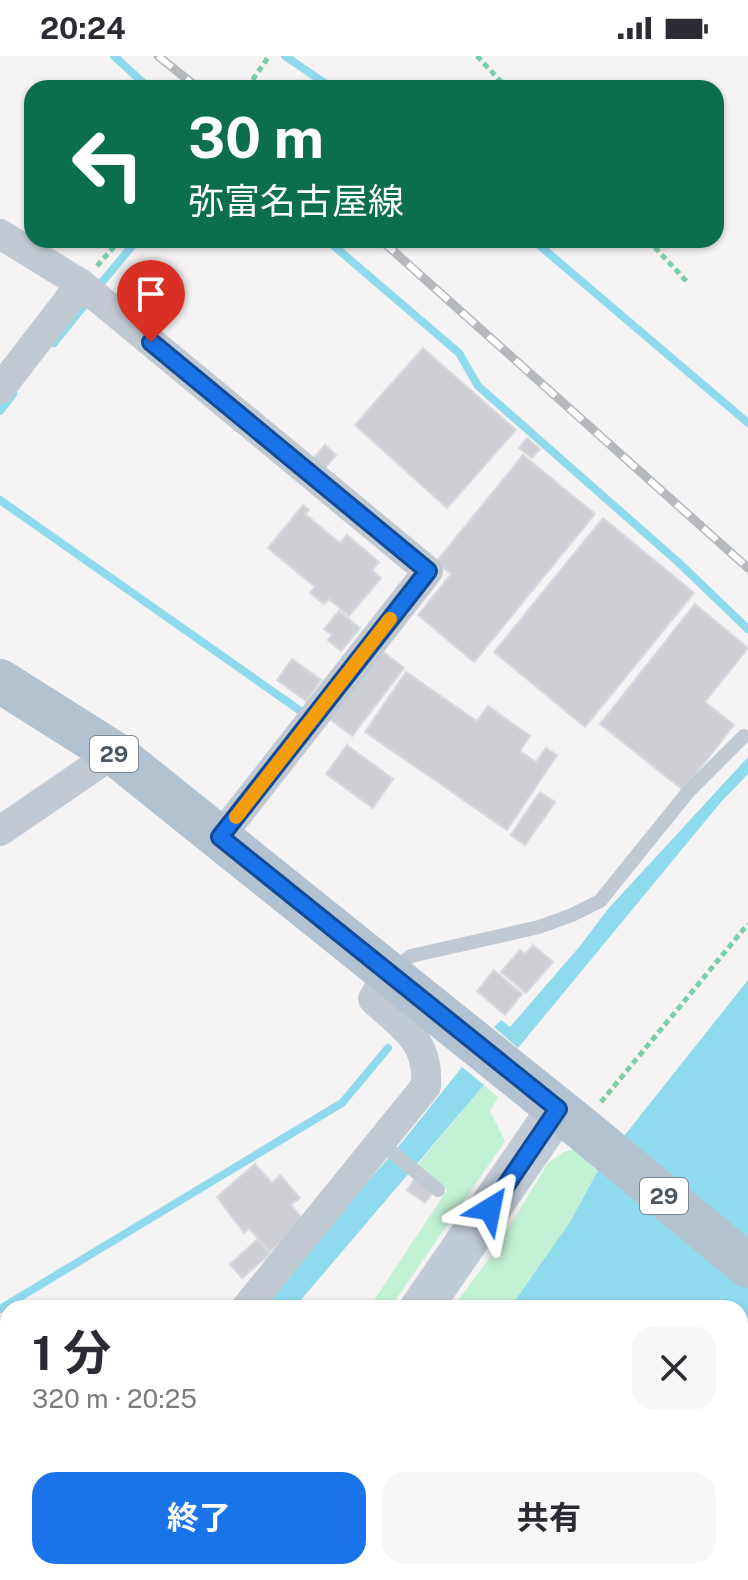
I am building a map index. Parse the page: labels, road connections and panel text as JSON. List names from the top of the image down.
{
  "streets": {
    "main road": ["29"]
  },
  "page": {
    "status": "20:24",
    "turn": ["30 m", "弥富名古屋線"],
    "heading": ["1 分", "320 m · 20:25"],
    "buttons": ["終了", "共有"]
  }
}
